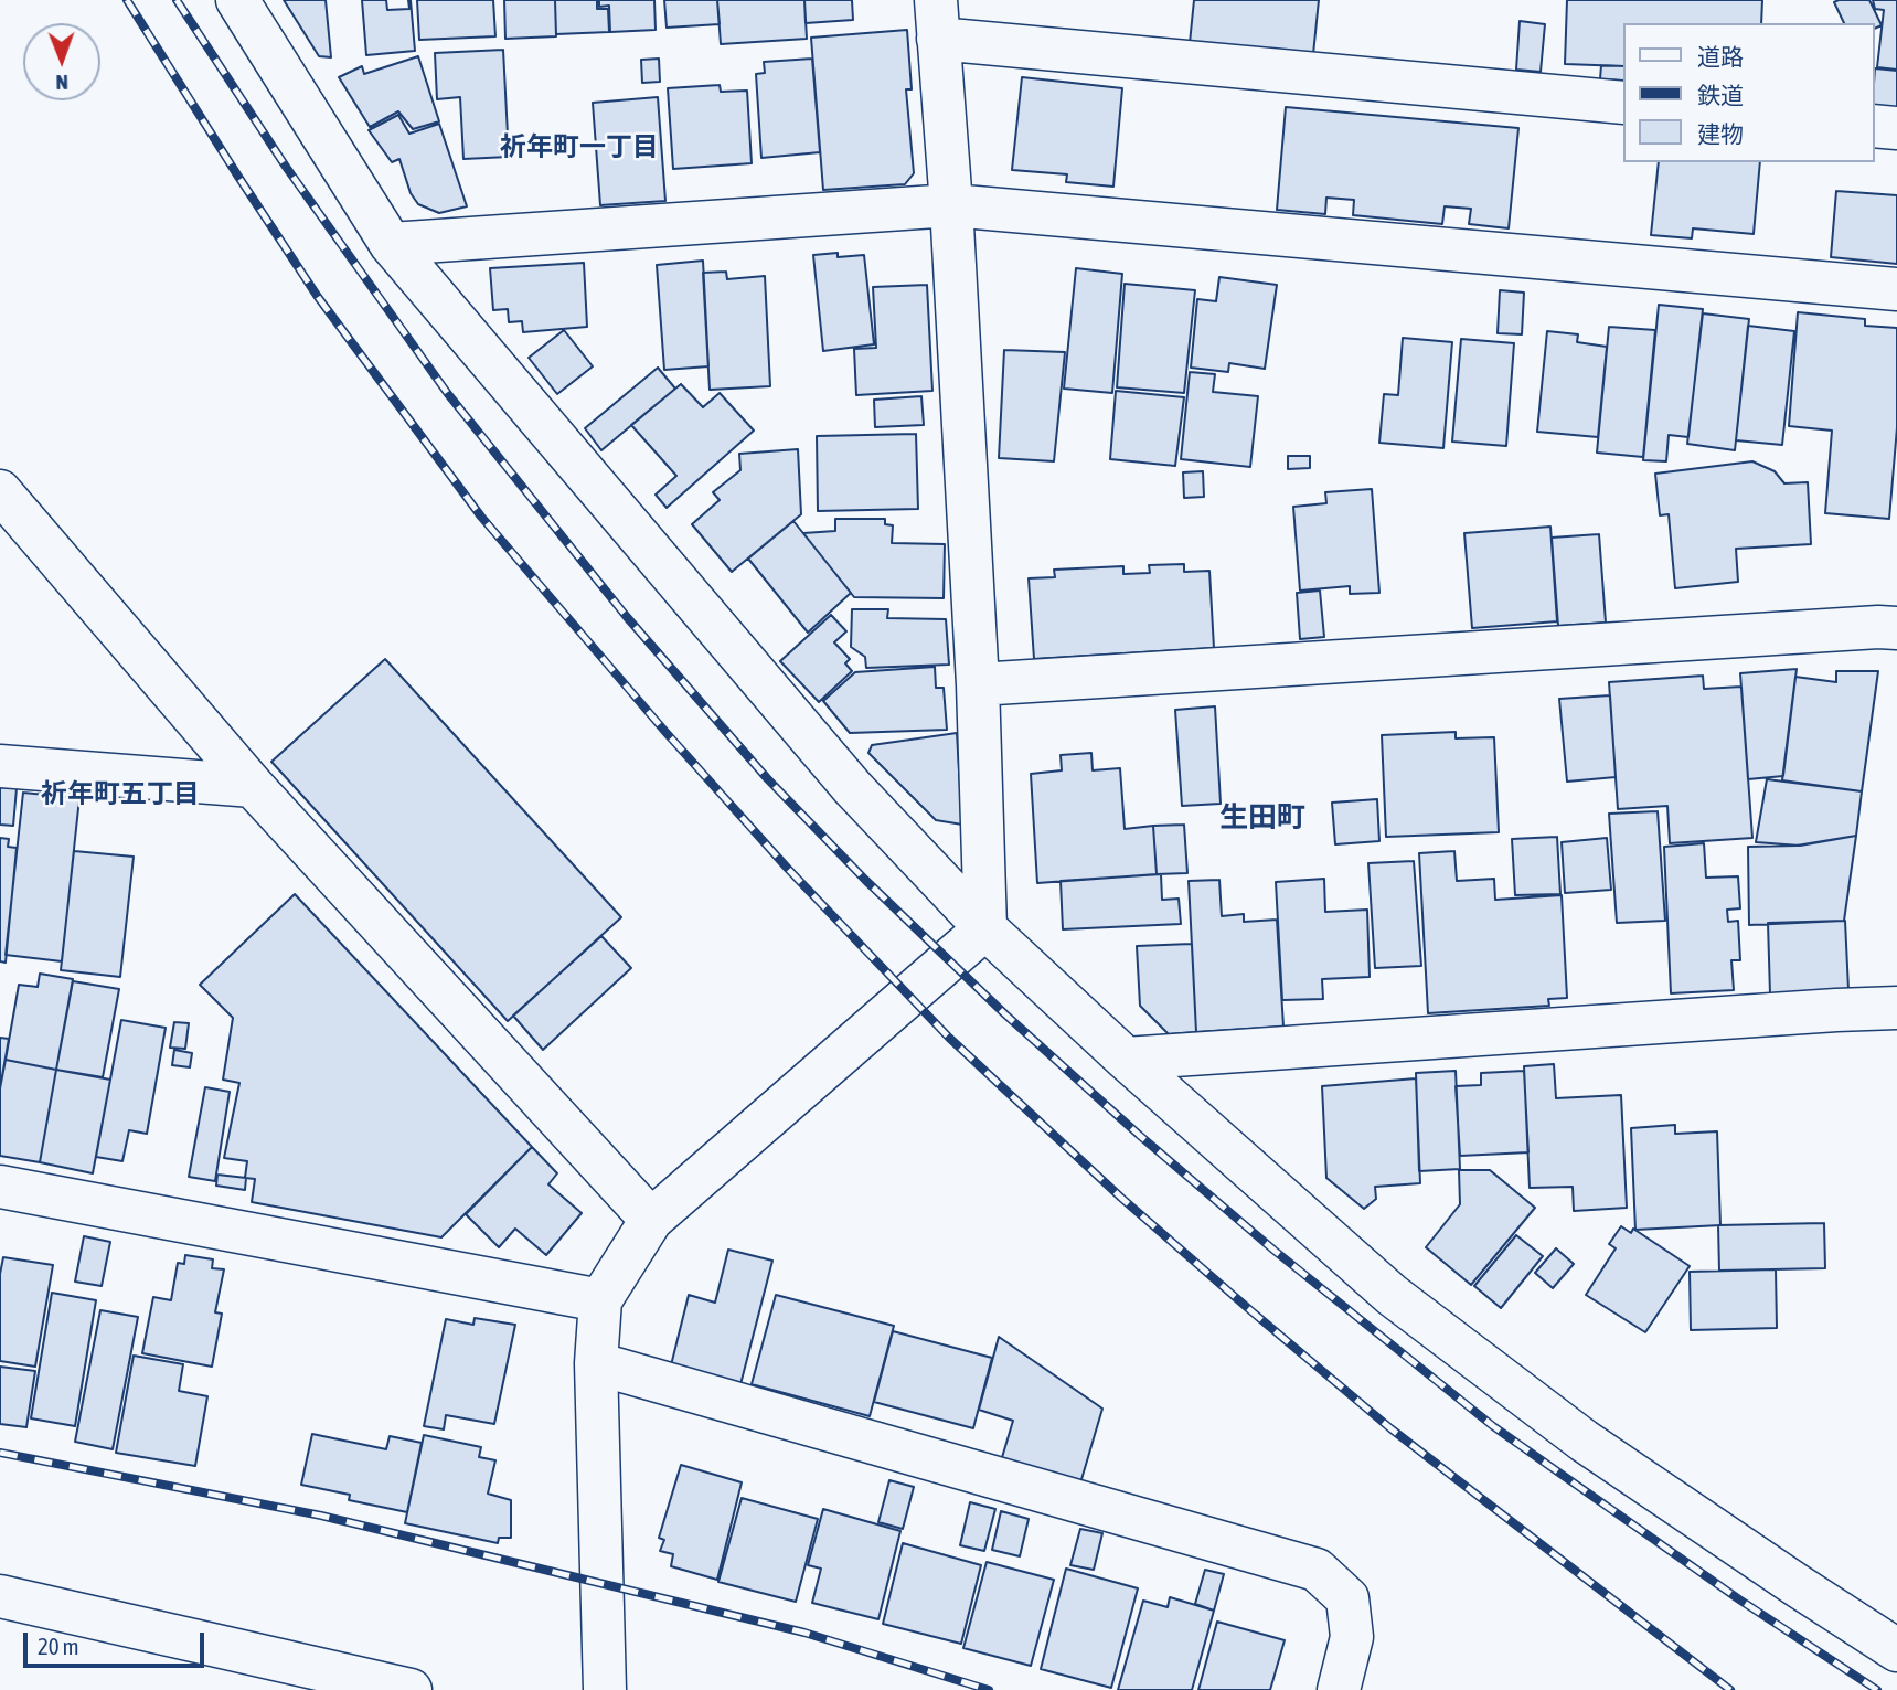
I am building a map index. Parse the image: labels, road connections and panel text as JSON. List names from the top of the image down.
{
  "districts": ["祈年町一丁目", "祈年町五丁目", "生田町"],
  "legend": ["道路", "鉄道", "建物"],
  "scale_bar": "20 m",
  "north": "bottom"
}
